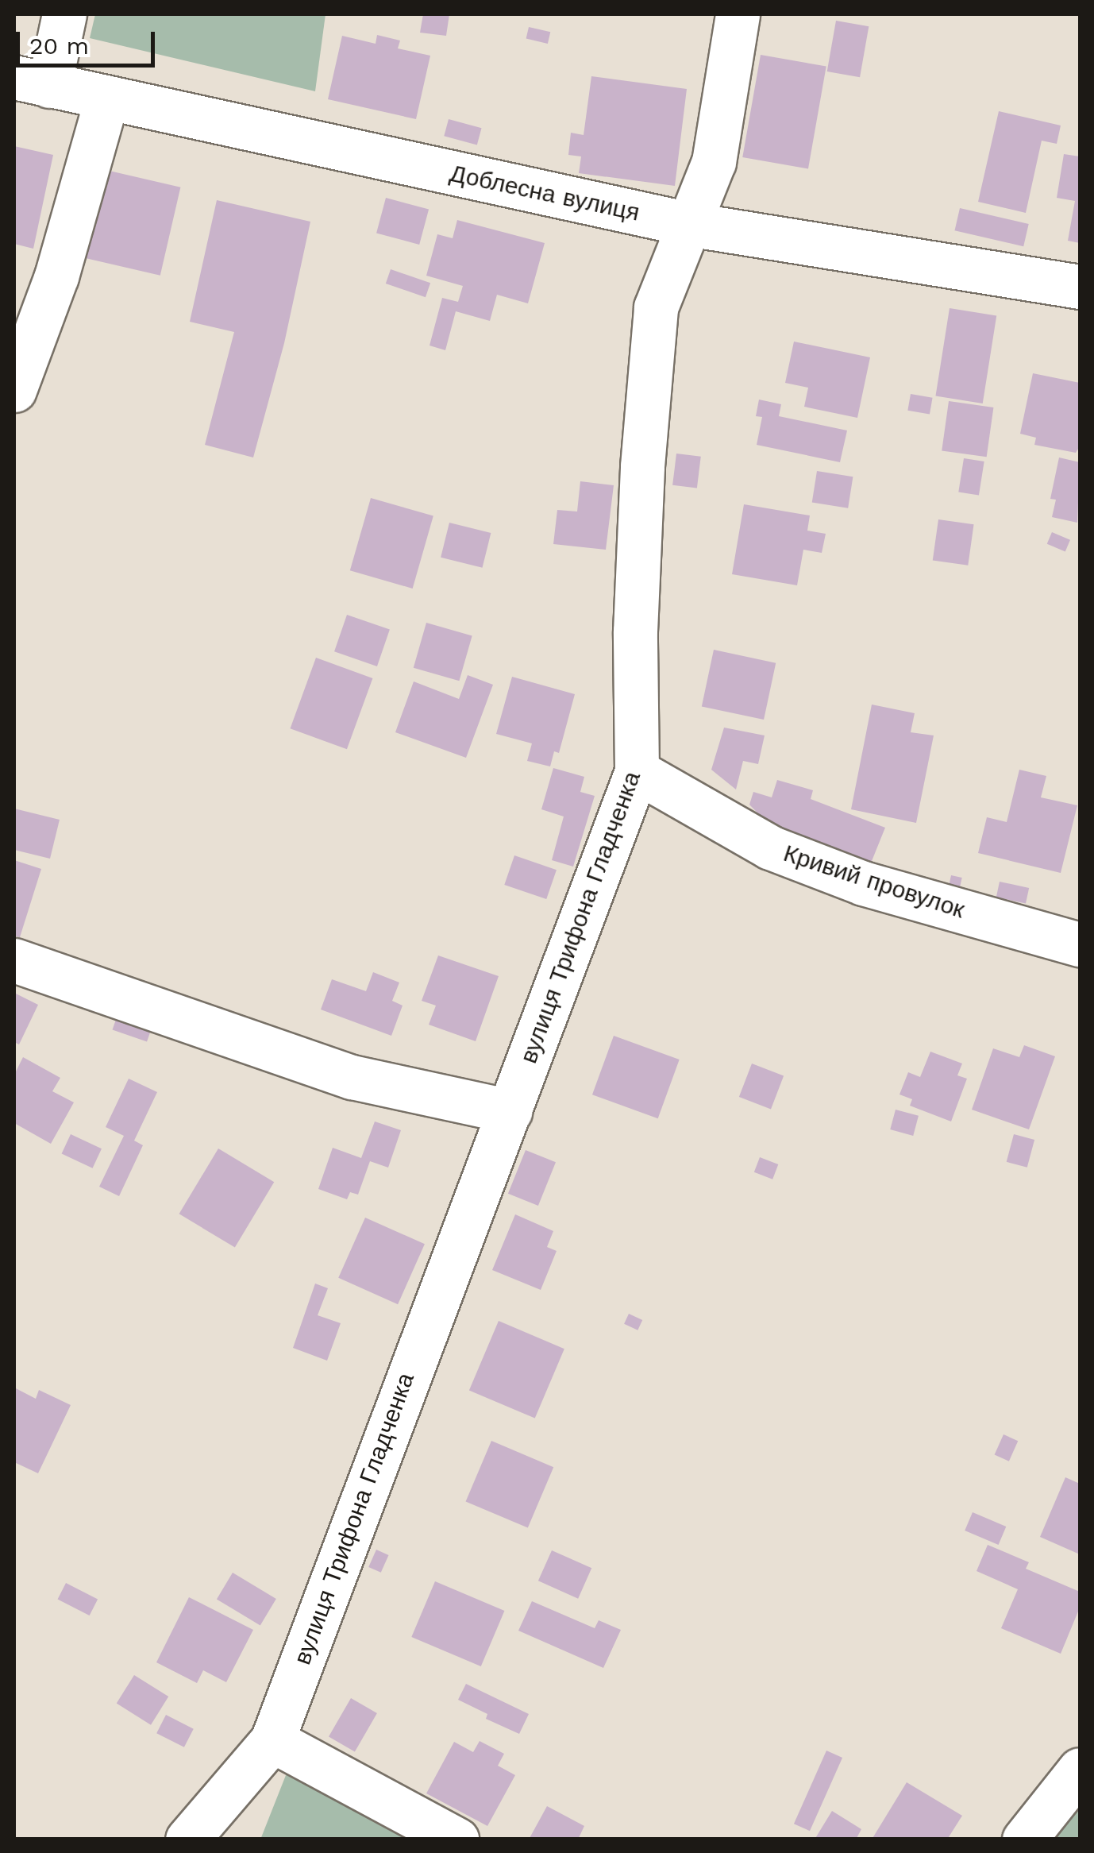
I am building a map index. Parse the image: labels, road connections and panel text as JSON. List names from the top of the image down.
{
  "streets": {
    "street": ["Доблесна вулиця", "Кривий провулок", "вулиця Трифона Гладченка"]
  },
  "crossings": [
    ["Доблесна вулиця", "вулиця Трифона Гладченка"],
    ["Кривий провулок", "вулиця Трифона Гладченка"]
  ],
  "scale_bar": "20 m"
}
